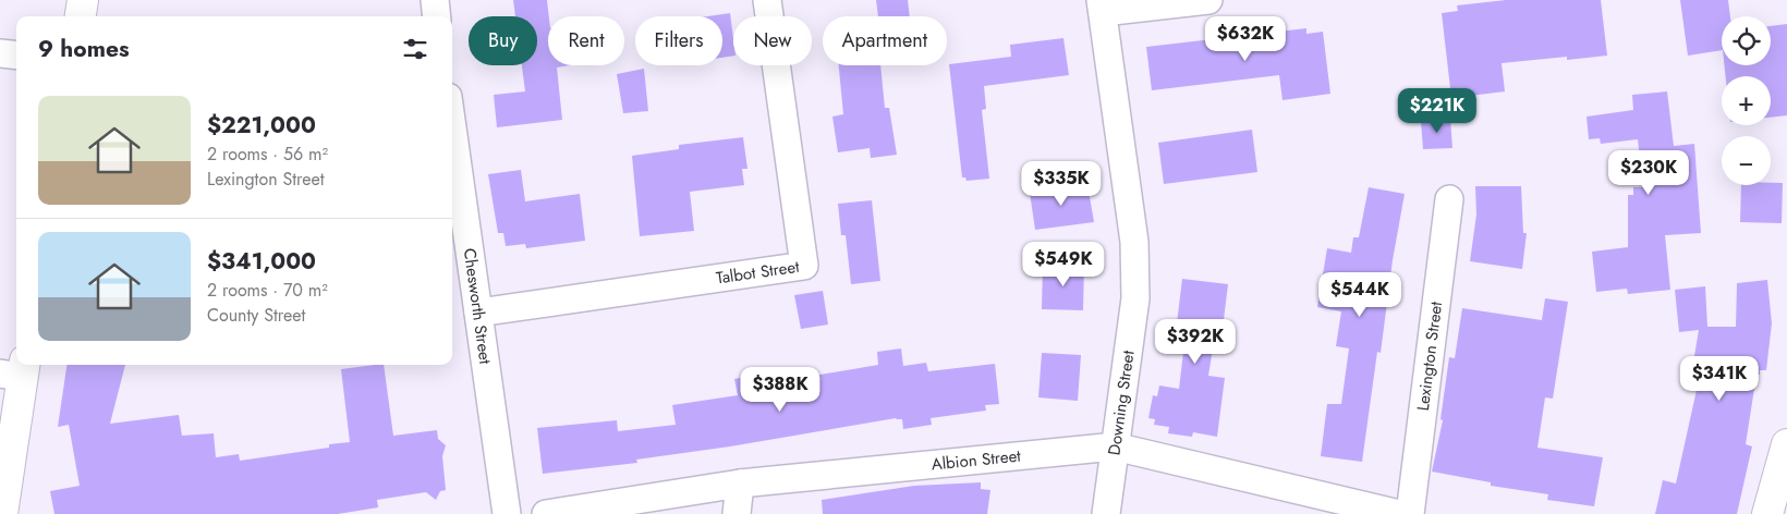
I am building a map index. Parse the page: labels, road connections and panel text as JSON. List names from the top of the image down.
{
  "streets": {
    "street": [
      "Talbot Street",
      "Chesworth Street",
      "Lexington Street",
      "Downing Street",
      "Albion Street"
    ]
  },
  "crossings": [
    ["Talbot Street", "Chesworth Street"],
    ["Downing Street", "Albion Street"]
  ],
  "page": {
    "map_buttons": ["+", "−"],
    "price": [
      "$632K",
      "$221K",
      "$230K",
      "$335K",
      "$549K",
      "$544K",
      "$392K",
      "$341K",
      "$388K"
    ],
    "chip": [
      "Buy",
      "Rent",
      "Filters",
      "New",
      "Apartment"
    ],
    "heading": "9 homes",
    "list": [
      {
        "name": "$221,000",
        "note": "2 rooms · 56 m² · Lexington Street"
      },
      {
        "name": "$341,000",
        "note": "2 rooms · 70 m² · County Street"
      }
    ]
  }
}
